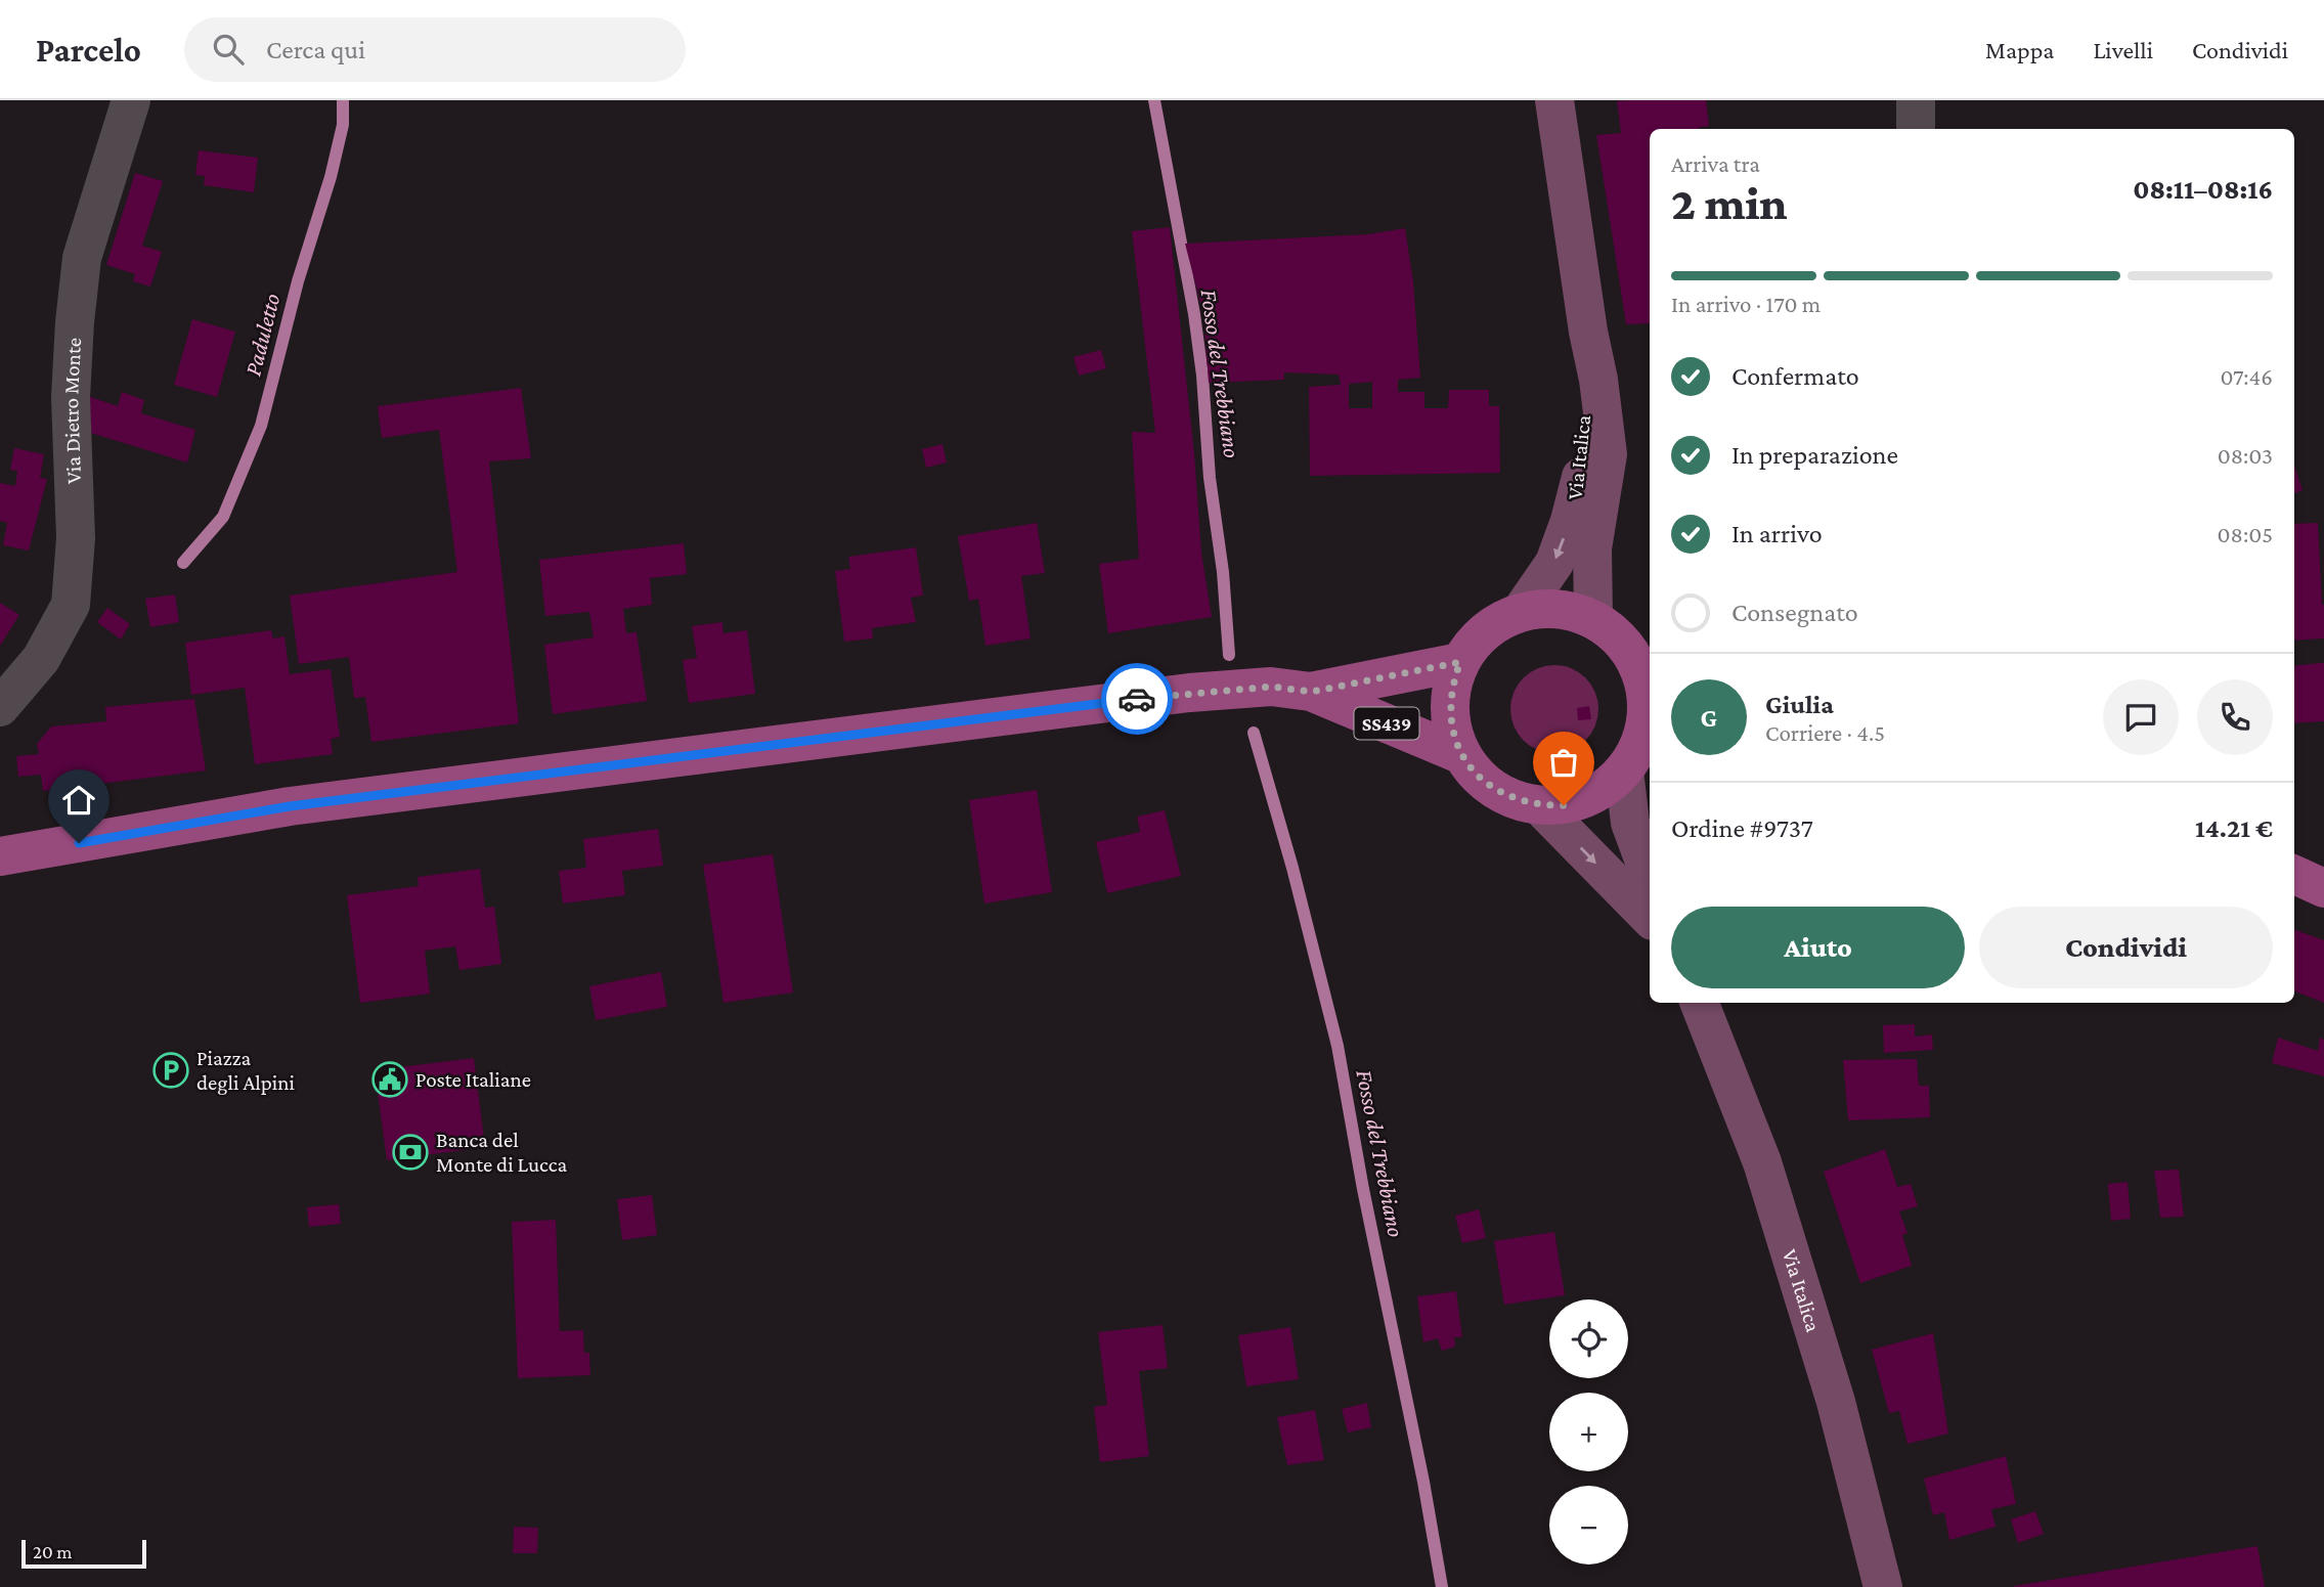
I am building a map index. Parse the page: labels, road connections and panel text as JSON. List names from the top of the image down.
{
  "streets": {
    "main road": ["Via Italica", "SS439"],
    "street": ["Via Dietro Monte"]
  },
  "crossings": [
    ["Via Italica", "SS439"]
  ],
  "water": ["Paduletto", "Fosso del Trebbiano"],
  "places": {
    "parking": ["Piazza degli Alpini"],
    "public building": ["Poste Italiane"],
    "bank": ["Banca del Monte di Lucca"]
  },
  "scale_bar": "20 m",
  "page": {
    "header": "Parcelo",
    "search": "Cerca qui",
    "nav": ["Mappa", "Livelli", "Condividi"],
    "heading": ["2 min", "Arriva tra", "08:11–08:16"],
    "panel": [
      "Giulia",
      "Corriere · 4.5",
      "Ordine #9737",
      "14.21 €"
    ],
    "bar": "In arrivo · 170 m",
    "list": [
      ["Confermato", "07:46"],
      ["In preparazione", "08:03"],
      ["In arrivo", "08:05"],
      "Consegnato"
    ],
    "round": "G",
    "buttons": ["Aiuto", "Condividi"],
    "map_buttons": ["+", "−"],
    "scale": "20 m"
  }
}
